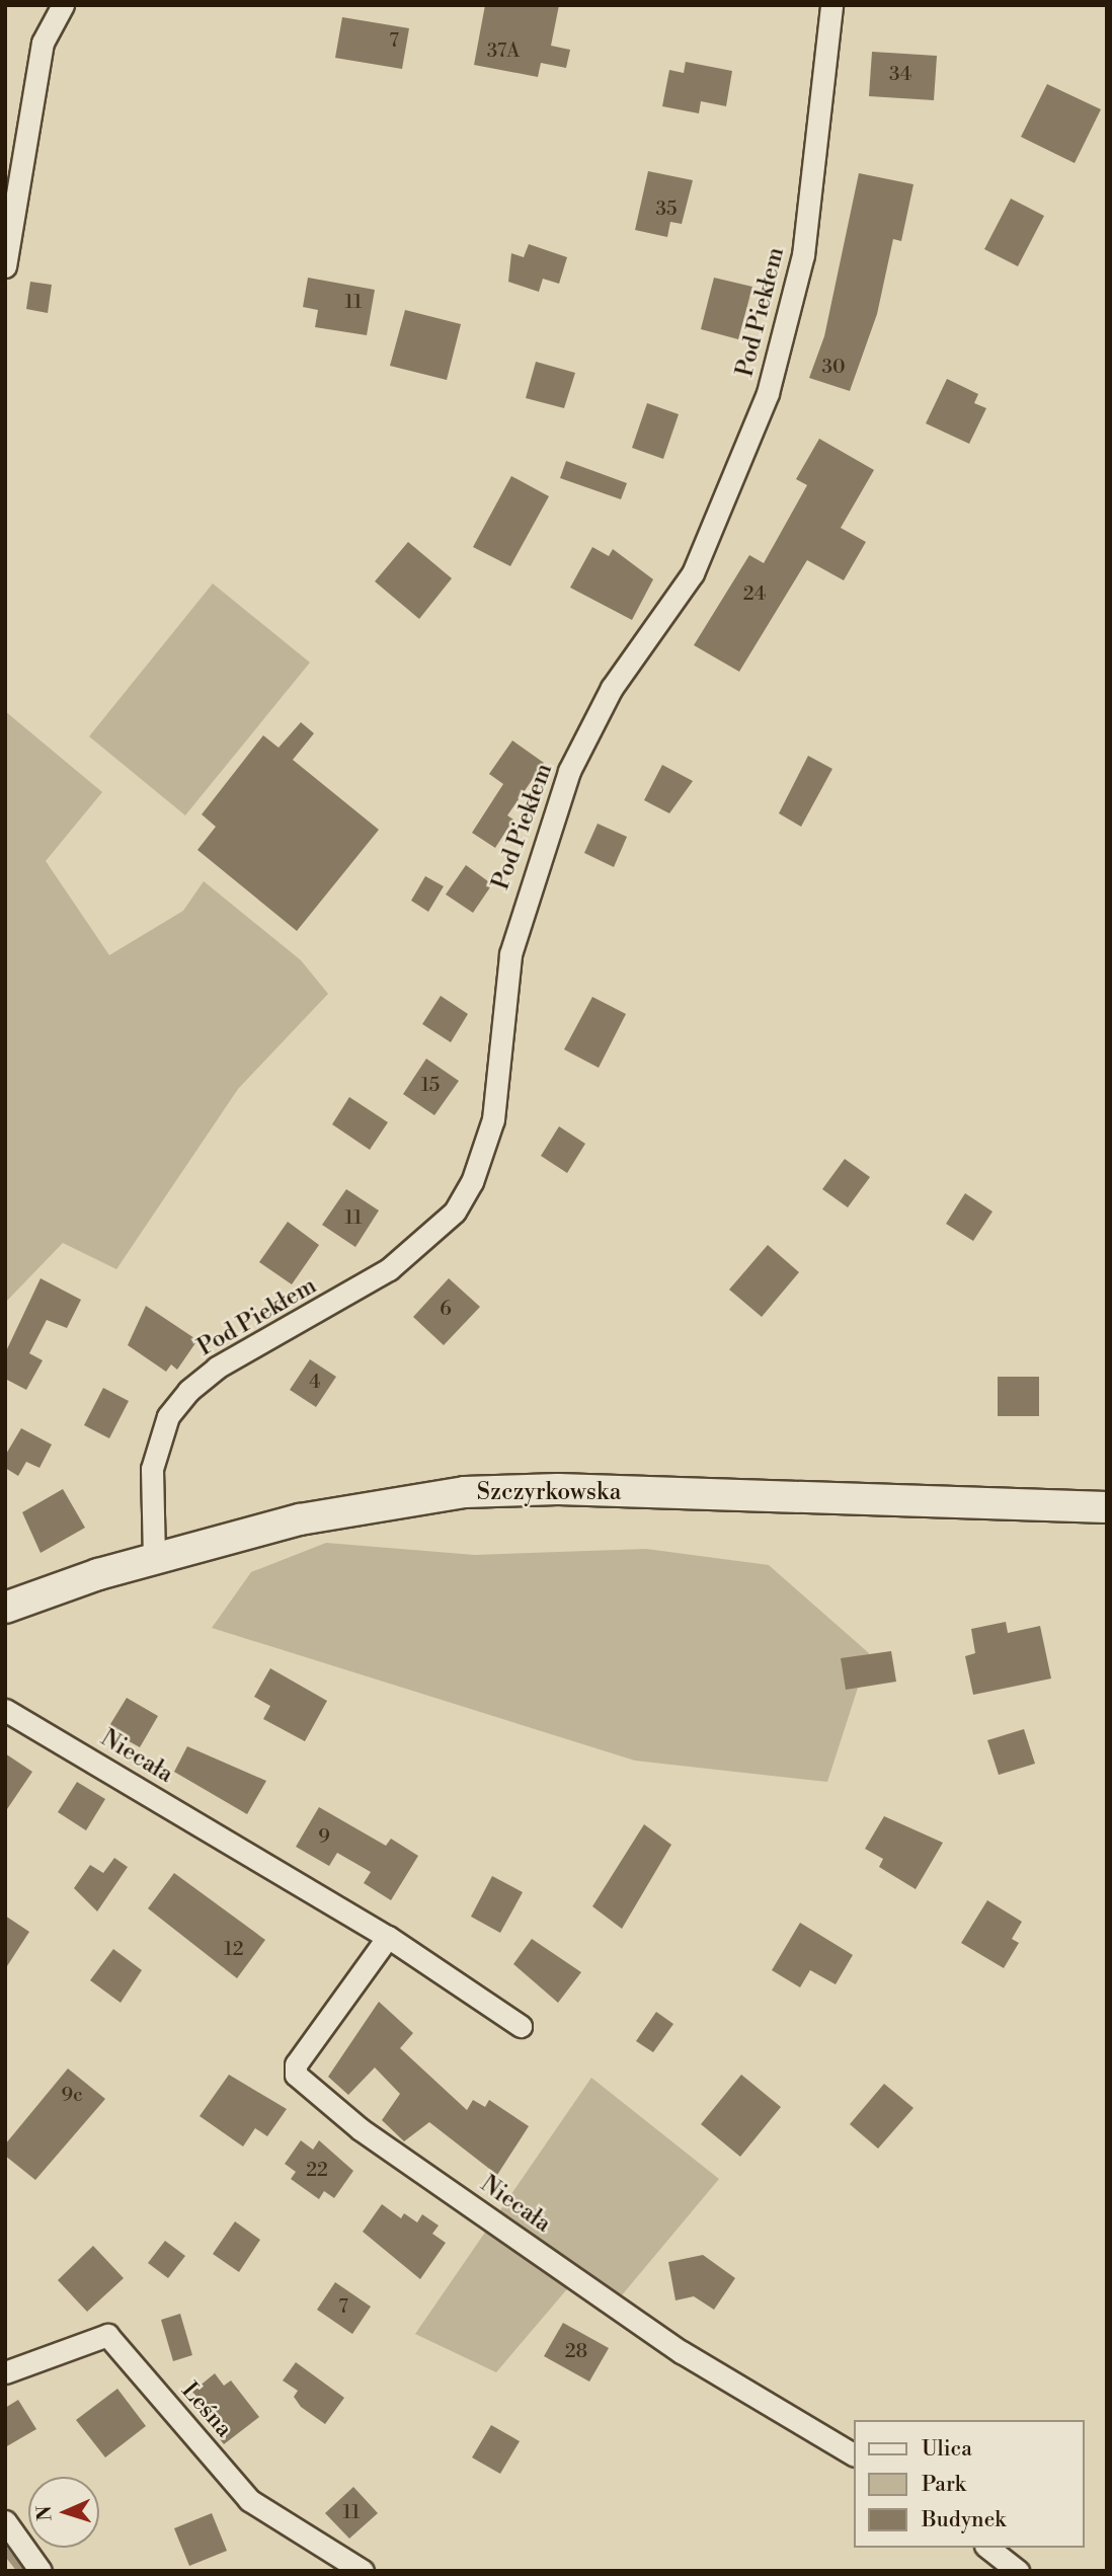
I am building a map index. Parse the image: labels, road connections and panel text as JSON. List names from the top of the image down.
{
  "streets": {
    "main road": ["Szczyrkowska"],
    "street": ["Pod Piekłem", "Niecała", "Leśna"]
  },
  "crossings": [
    ["Pod Piekłem", "Szczyrkowska"]
  ],
  "house_numbers": [
    "7",
    "37A",
    "34",
    "35",
    "11",
    "30",
    "24",
    "15",
    "11",
    "6",
    "4",
    "9",
    "12",
    "9c",
    "22",
    "7",
    "28",
    "11"
  ],
  "legend": ["Ulica", "Park", "Budynek"],
  "north": "left"
}
